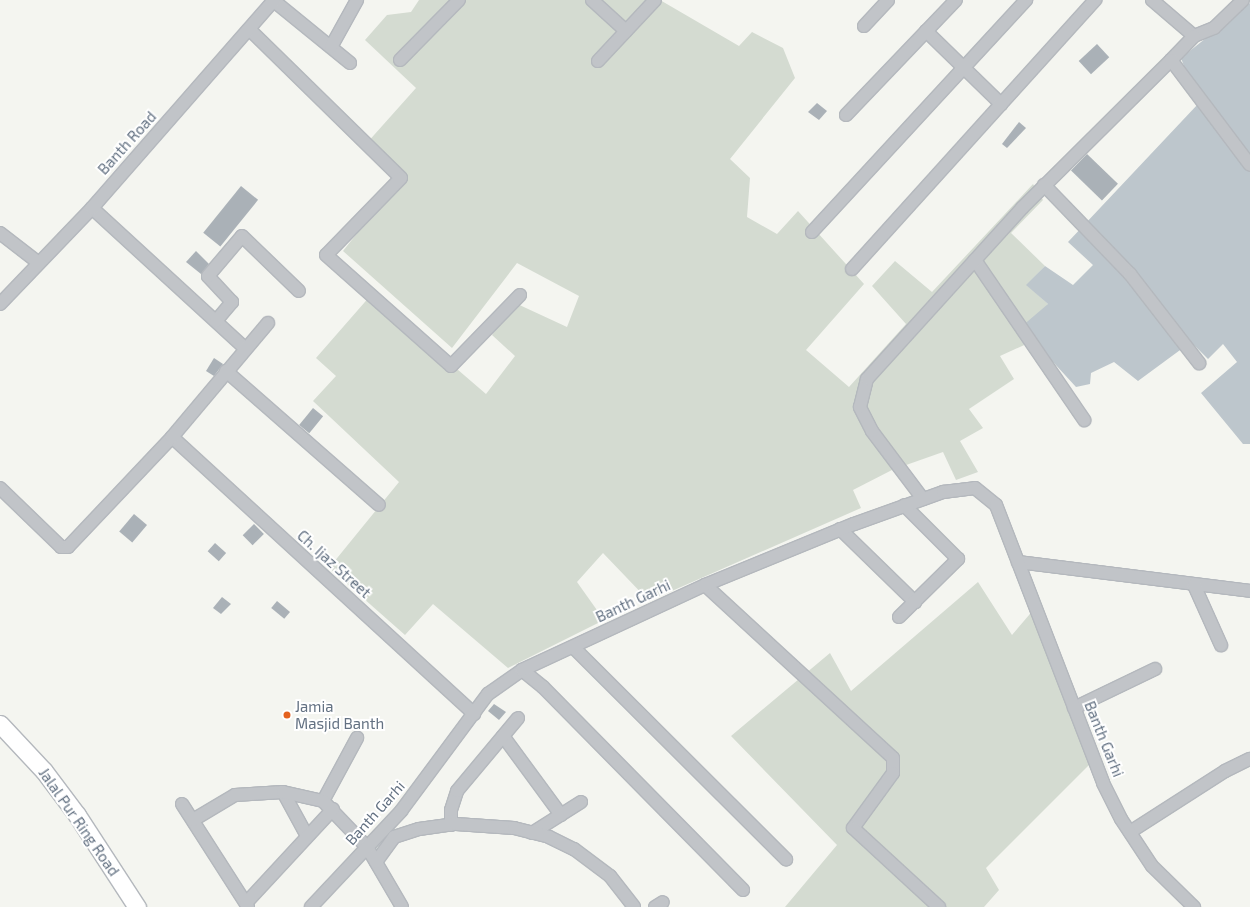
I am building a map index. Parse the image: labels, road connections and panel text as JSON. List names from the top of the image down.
{
  "streets": {
    "main road": ["Jalal Pur Ring Road"],
    "street": ["Banth Road", "Ch. Ijaz Street", "Banth Garhi"]
  },
  "crossings": [
    ["Ch. Ijaz Street", "Banth Garhi"]
  ],
  "places": ["Jamia Masjid Banth"]
}
